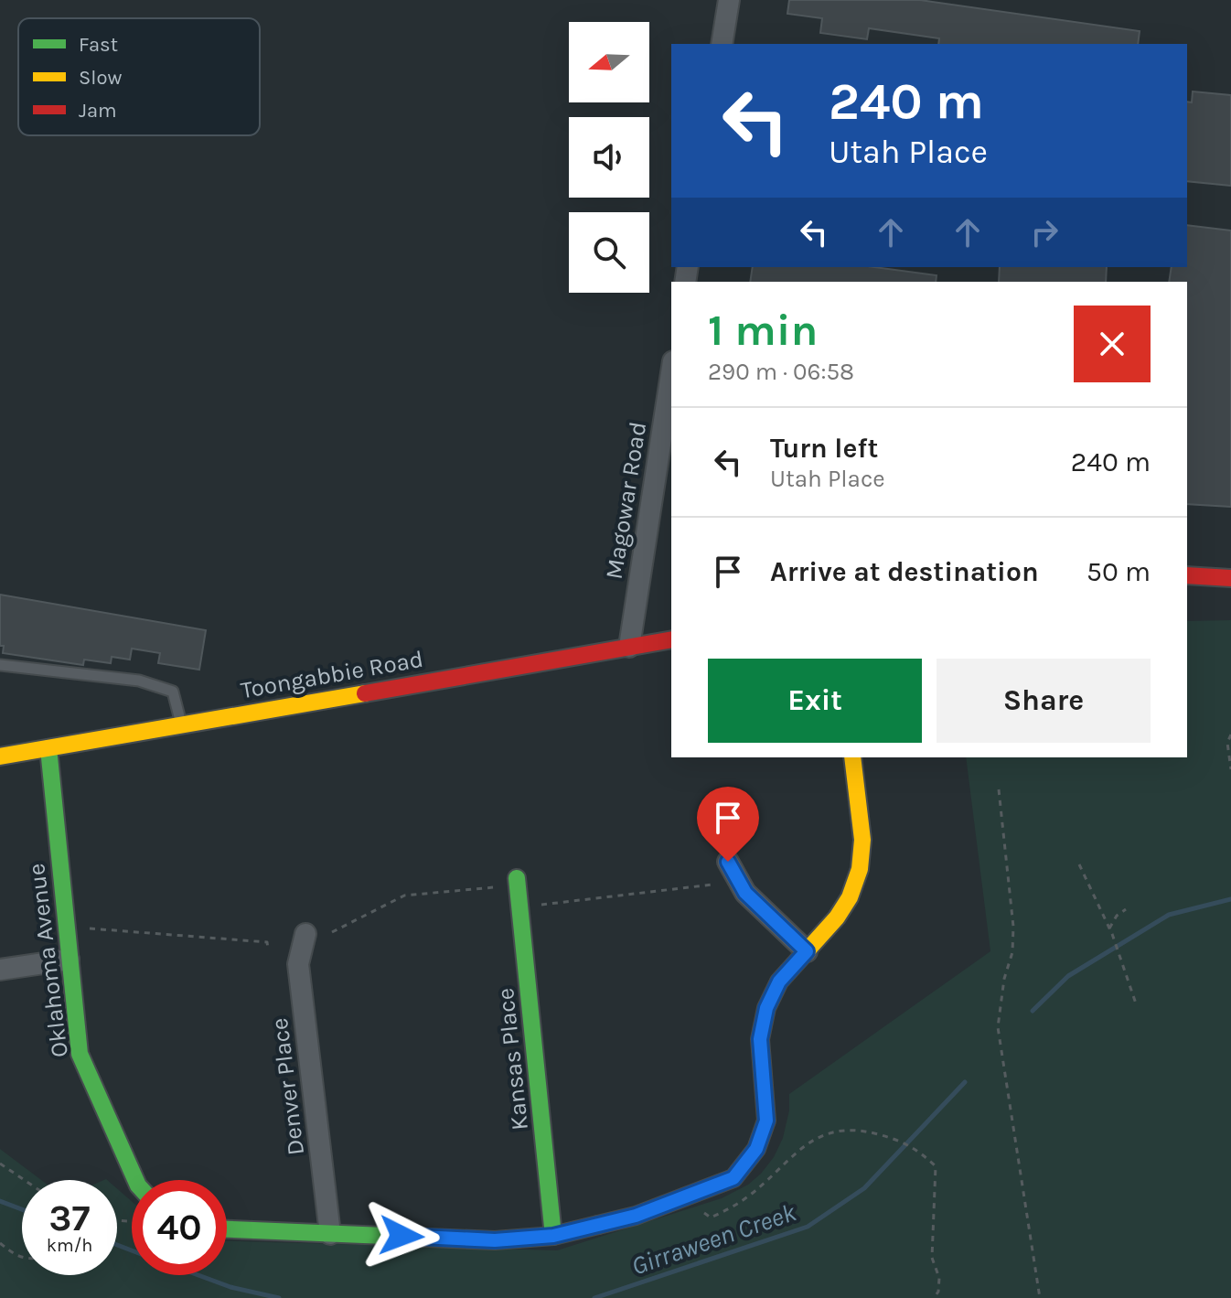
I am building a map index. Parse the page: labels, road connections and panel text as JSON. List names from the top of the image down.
{
  "streets": {
    "street": [
      "Magowar Road",
      "Toongabbie Road",
      "Oklahoma Avenue",
      "Kansas Place",
      "Denver Place"
    ]
  },
  "crossings": [
    ["Magowar Road", "Toongabbie Road"],
    ["Toongabbie Road", "Oklahoma Avenue"]
  ],
  "water": ["Girraween Creek"],
  "legend": ["Fast", "Slow", "Jam"],
  "north": "left",
  "page": {
    "turn": ["240 m", "Utah Place"],
    "heading": ["1 min", "290 m · 06:58"],
    "list": [
      {
        "name": "Turn left",
        "note": "Utah Place",
        "value": "240 m"
      },
      {
        "name": "Arrive at destination",
        "value": "50 m"
      }
    ],
    "buttons": ["Exit", "Share"],
    "speed": "37 km/h",
    "limit": "40"
  }
}
